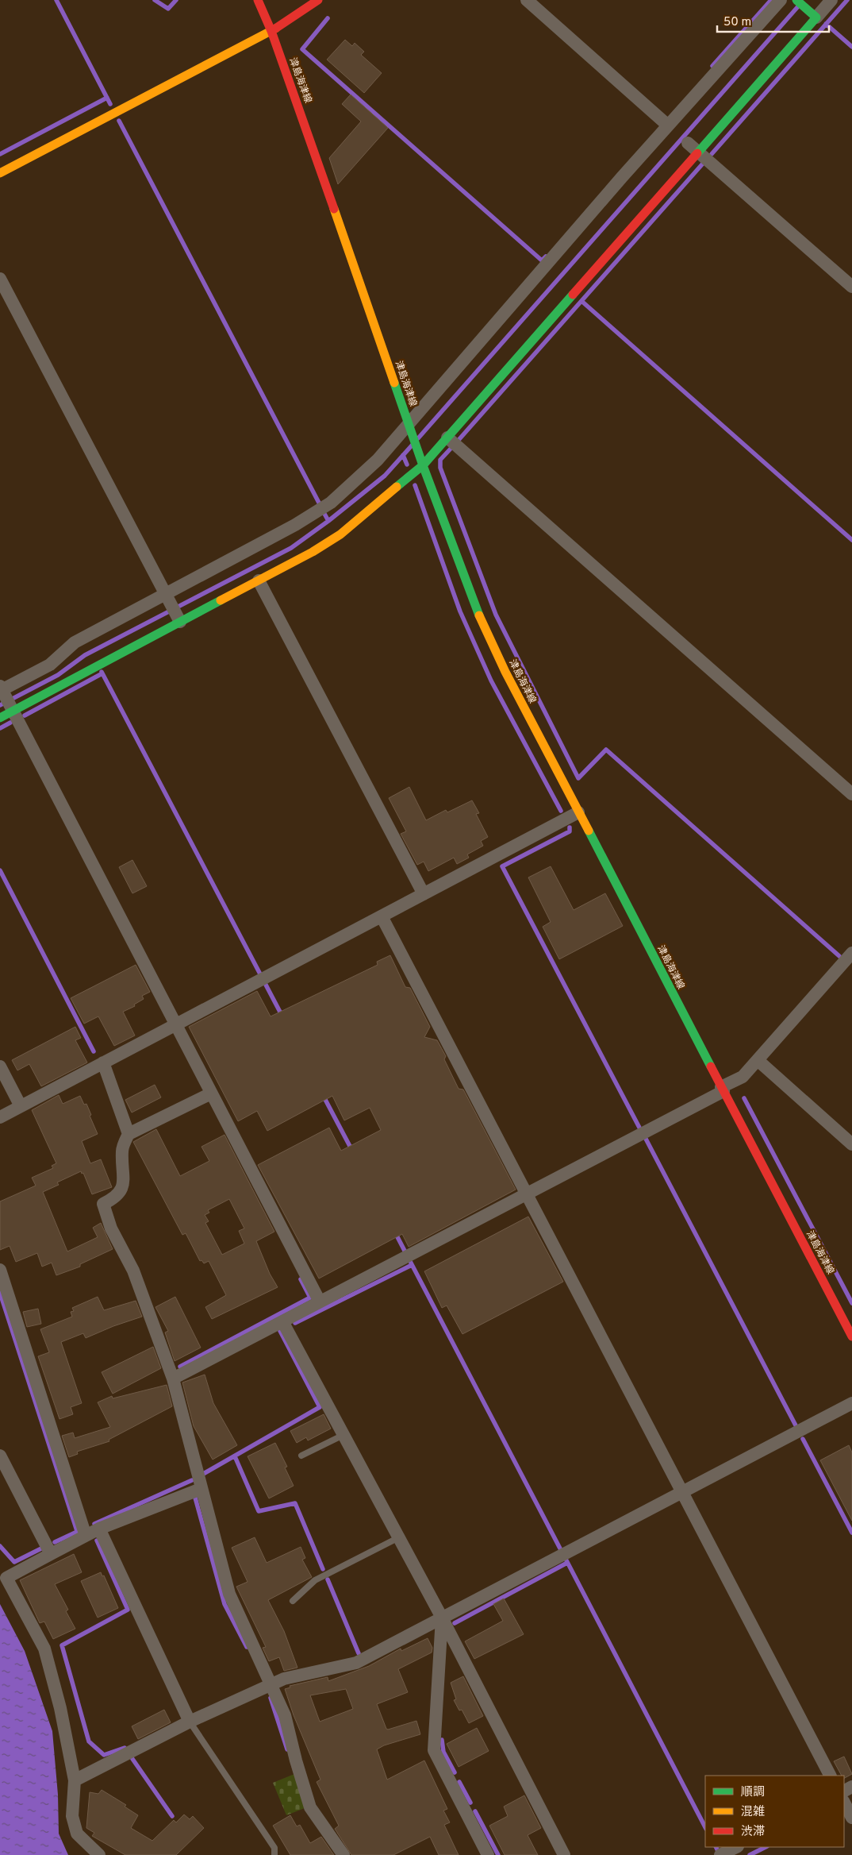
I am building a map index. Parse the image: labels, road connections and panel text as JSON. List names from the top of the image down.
{
  "streets": {
    "street": ["津島海津線"]
  },
  "legend": ["順調", "混雑", "渋滞"],
  "scale_bar": "50 m"
}
